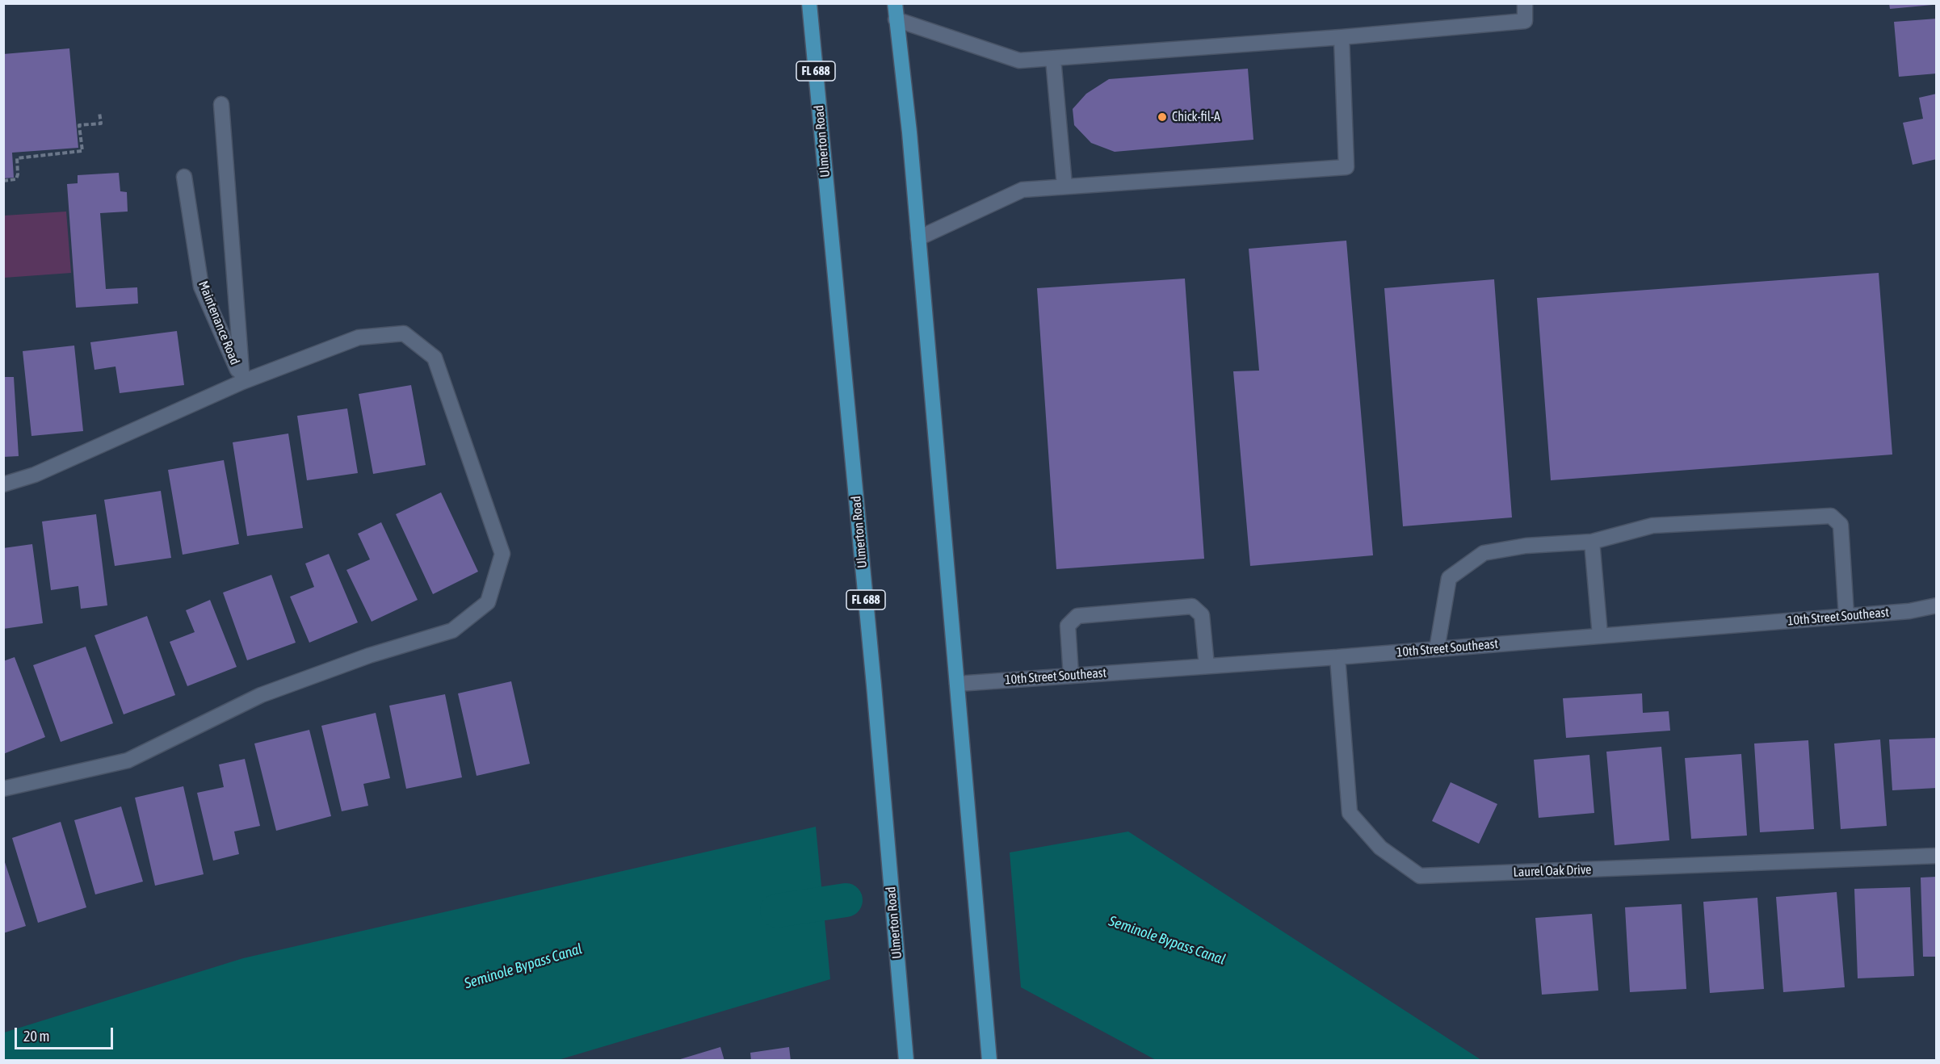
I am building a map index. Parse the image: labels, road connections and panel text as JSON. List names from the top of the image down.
{
  "streets": {
    "main road": ["FL 688", "Ulmerton Road"],
    "street": ["Maintenance Road", "10th Street Southeast", "Laurel Oak Drive"]
  },
  "crossings": [
    ["10th Street Southeast", "Laurel Oak Drive"]
  ],
  "water": ["Seminole Bypass Canal"],
  "places": ["Chick-fil-A"],
  "scale_bar": "20 m"
}
